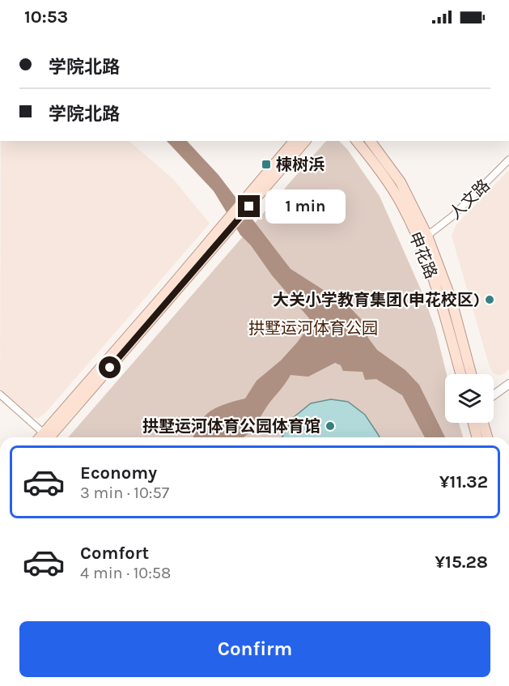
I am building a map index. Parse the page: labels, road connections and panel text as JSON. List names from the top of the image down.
{
  "streets": {
    "main road": ["申花路"],
    "street": ["人文路"]
  },
  "crossings": [
    ["人文路", "申花路"]
  ],
  "parks": ["拱墅运河体育公园"],
  "places": {
    "transit": ["楝树浜"],
    "other": ["大关小学教育集团(申花校区)", "拱墅运河体育公园体育馆"]
  },
  "page": {
    "status": "10:53",
    "banner": ["学院北路", "学院北路"],
    "bubble": "1 min",
    "list": [
      {
        "name": "Economy",
        "note": "3 min · 10:57",
        "value": "¥11.32"
      },
      {
        "name": "Comfort",
        "note": "4 min · 10:58",
        "value": "¥15.28"
      }
    ],
    "buttons": "Confirm"
  }
}
